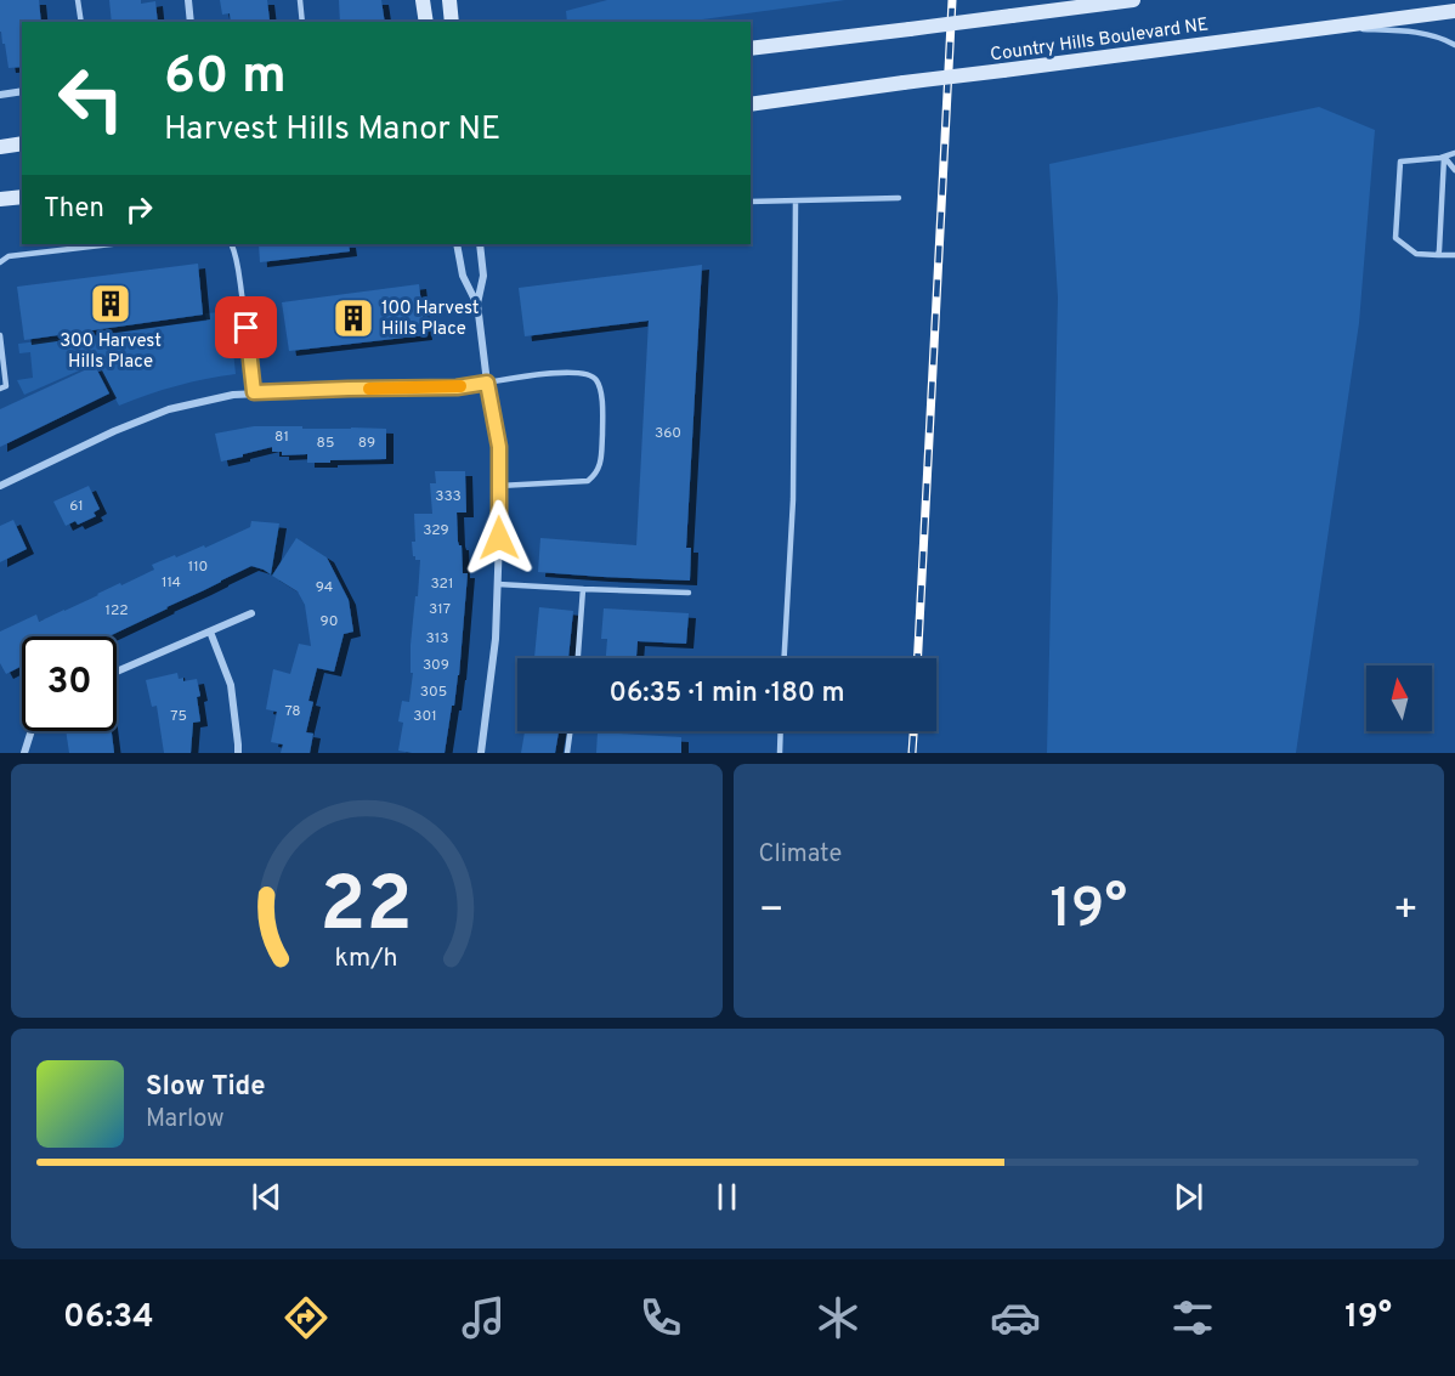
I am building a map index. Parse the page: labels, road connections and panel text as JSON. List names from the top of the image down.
{
  "streets": {
    "main road": ["Country Hills Boulevard NE"]
  },
  "places": {
    "building": ["300 Harvest Hills Place", "100 Harvest Hills Place"]
  },
  "house_numbers": [
    "360",
    "81",
    "85",
    "89",
    "333",
    "61",
    "329",
    "110",
    "114",
    "321",
    "94",
    "317",
    "122",
    "90",
    "313",
    "309",
    "305",
    "78",
    "75",
    "301"
  ],
  "north": "top",
  "page": {
    "turn": ["60 m", "Harvest Hills Manor NE"],
    "then": "Then",
    "limit": "30",
    "trip": "06:35 · 1 min · 180 m",
    "tile": "Climate",
    "heat": ["−", "19°", "+"],
    "song": ["Slow Tide", "Marlow"],
    "tabs": ["06:34", "19°"],
    "gauge": ["22", "km/h"]
  }
}
